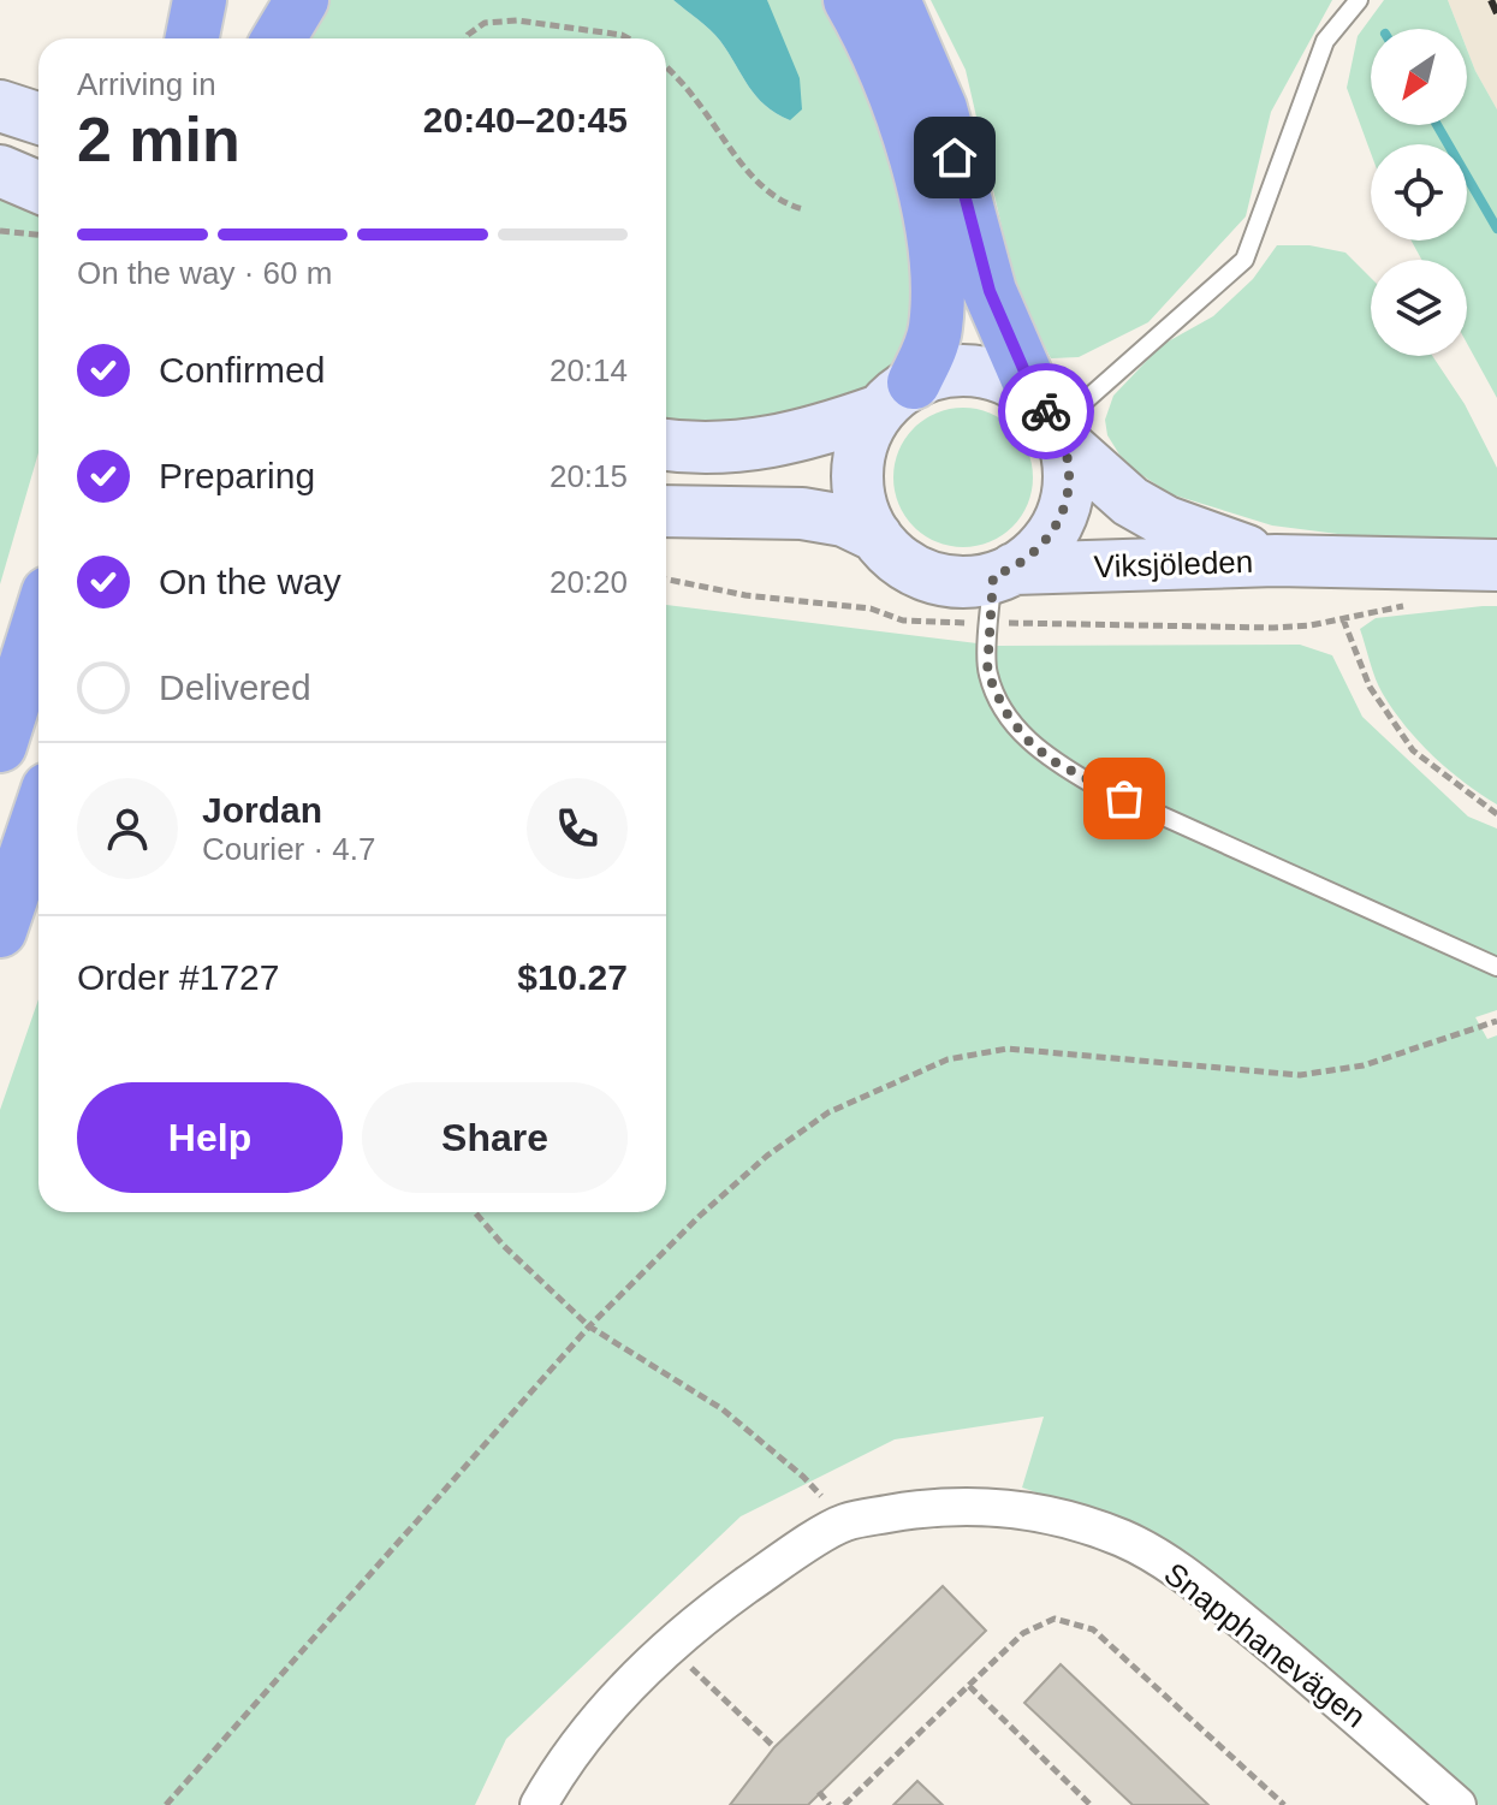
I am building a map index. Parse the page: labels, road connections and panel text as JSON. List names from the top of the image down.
{
  "streets": {
    "main road": ["Viksjöleden"],
    "street": ["Snapphanevägen"]
  },
  "north": "bottom left",
  "page": {
    "heading": ["2 min", "Arriving in", "20:40–20:45"],
    "panel": [
      "Jordan",
      "Courier · 4.7",
      "Order #1727",
      "$10.27"
    ],
    "bar": "On the way · 60 m",
    "list": [
      ["Confirmed", "20:14"],
      ["Preparing", "20:15"],
      ["On the way", "20:20"],
      "Delivered"
    ],
    "buttons": ["Help", "Share"]
  }
}
